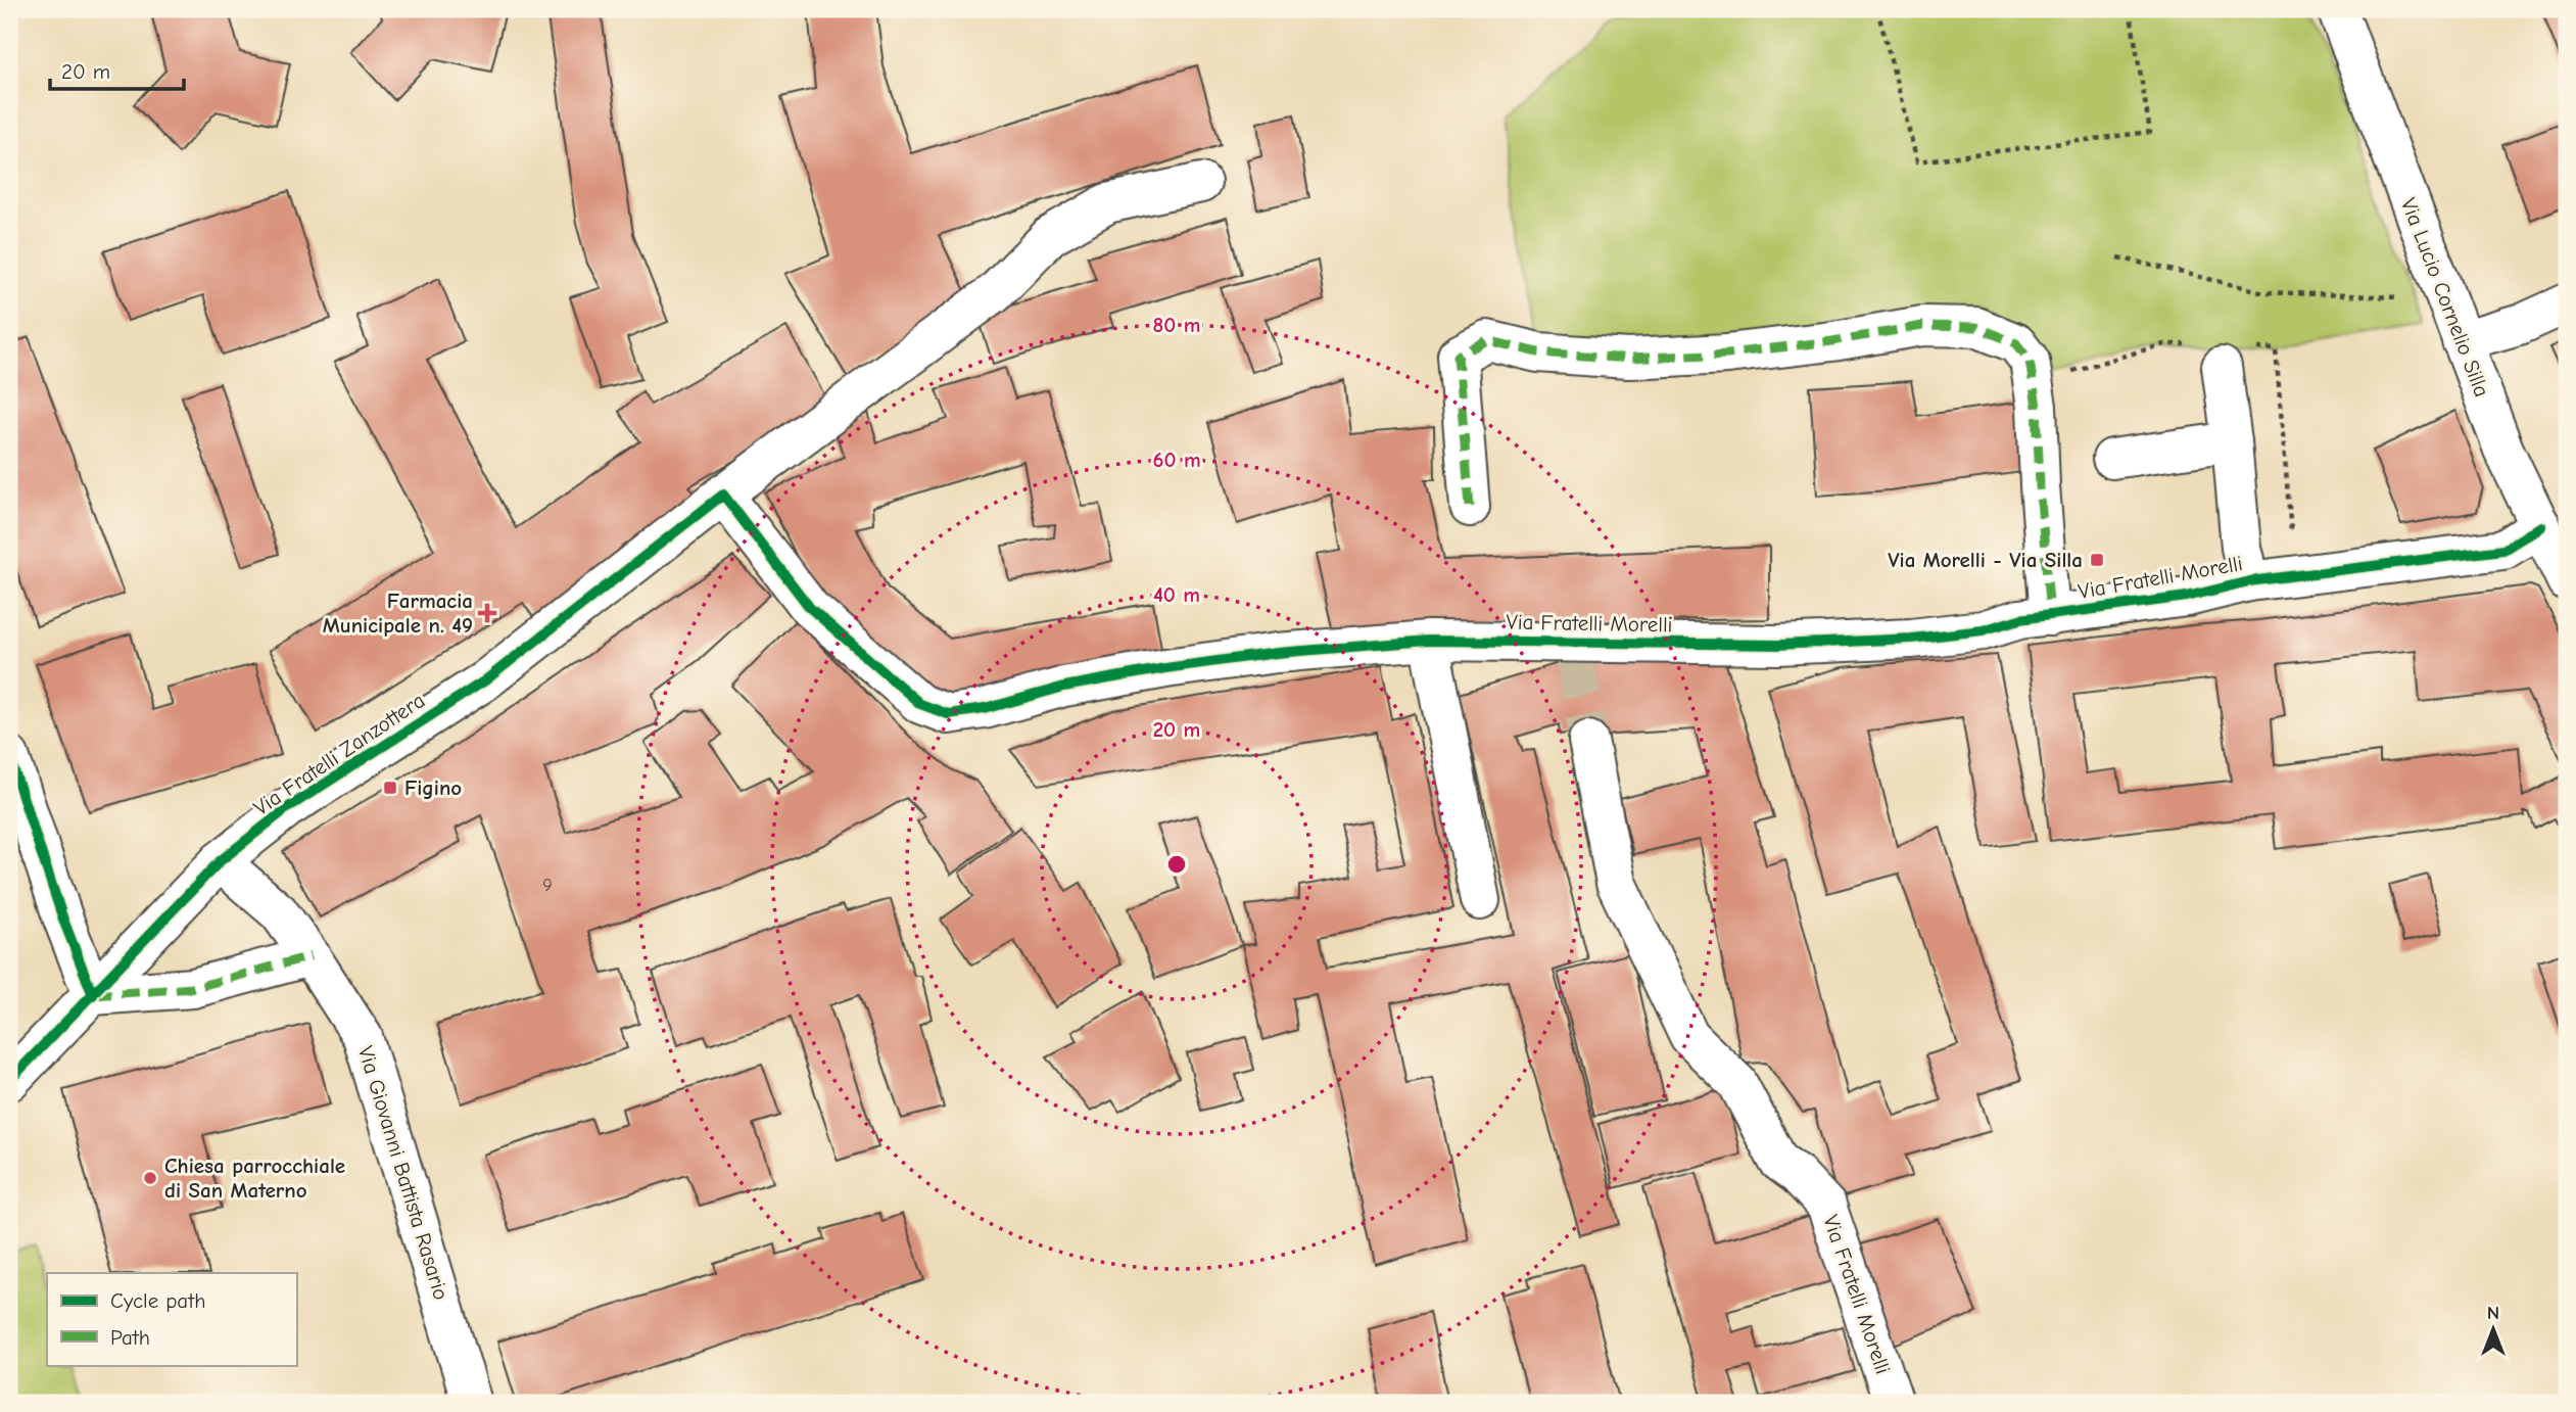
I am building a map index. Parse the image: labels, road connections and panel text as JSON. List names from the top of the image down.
{
  "streets": {
    "street": [
      "Via Lucio Cornelio Silla",
      "Via Fratelli Morelli",
      "Via Fratelli Zanzottera",
      "Via Giovanni Battista Rasario"
    ]
  },
  "crossings": [
    ["Via Lucio Cornelio Silla", "Via Fratelli Morelli"],
    ["Via Fratelli Morelli", "Via Fratelli Zanzottera"],
    ["Via Fratelli Zanzottera", "Via Giovanni Battista Rasario"]
  ],
  "places": {
    "transit": ["Via Morelli - Via Silla", "Figino"],
    "health": ["Farmacia Municipale n. 49"],
    "other": ["Chiesa parrocchiale di San Materno"]
  },
  "house_numbers": ["9"],
  "legend": ["Cycle path", "Path"],
  "scale_bar": "20 m",
  "north": "top",
  "rings": [
    "80 m",
    "60 m",
    "40 m",
    "20 m"
  ]
}
